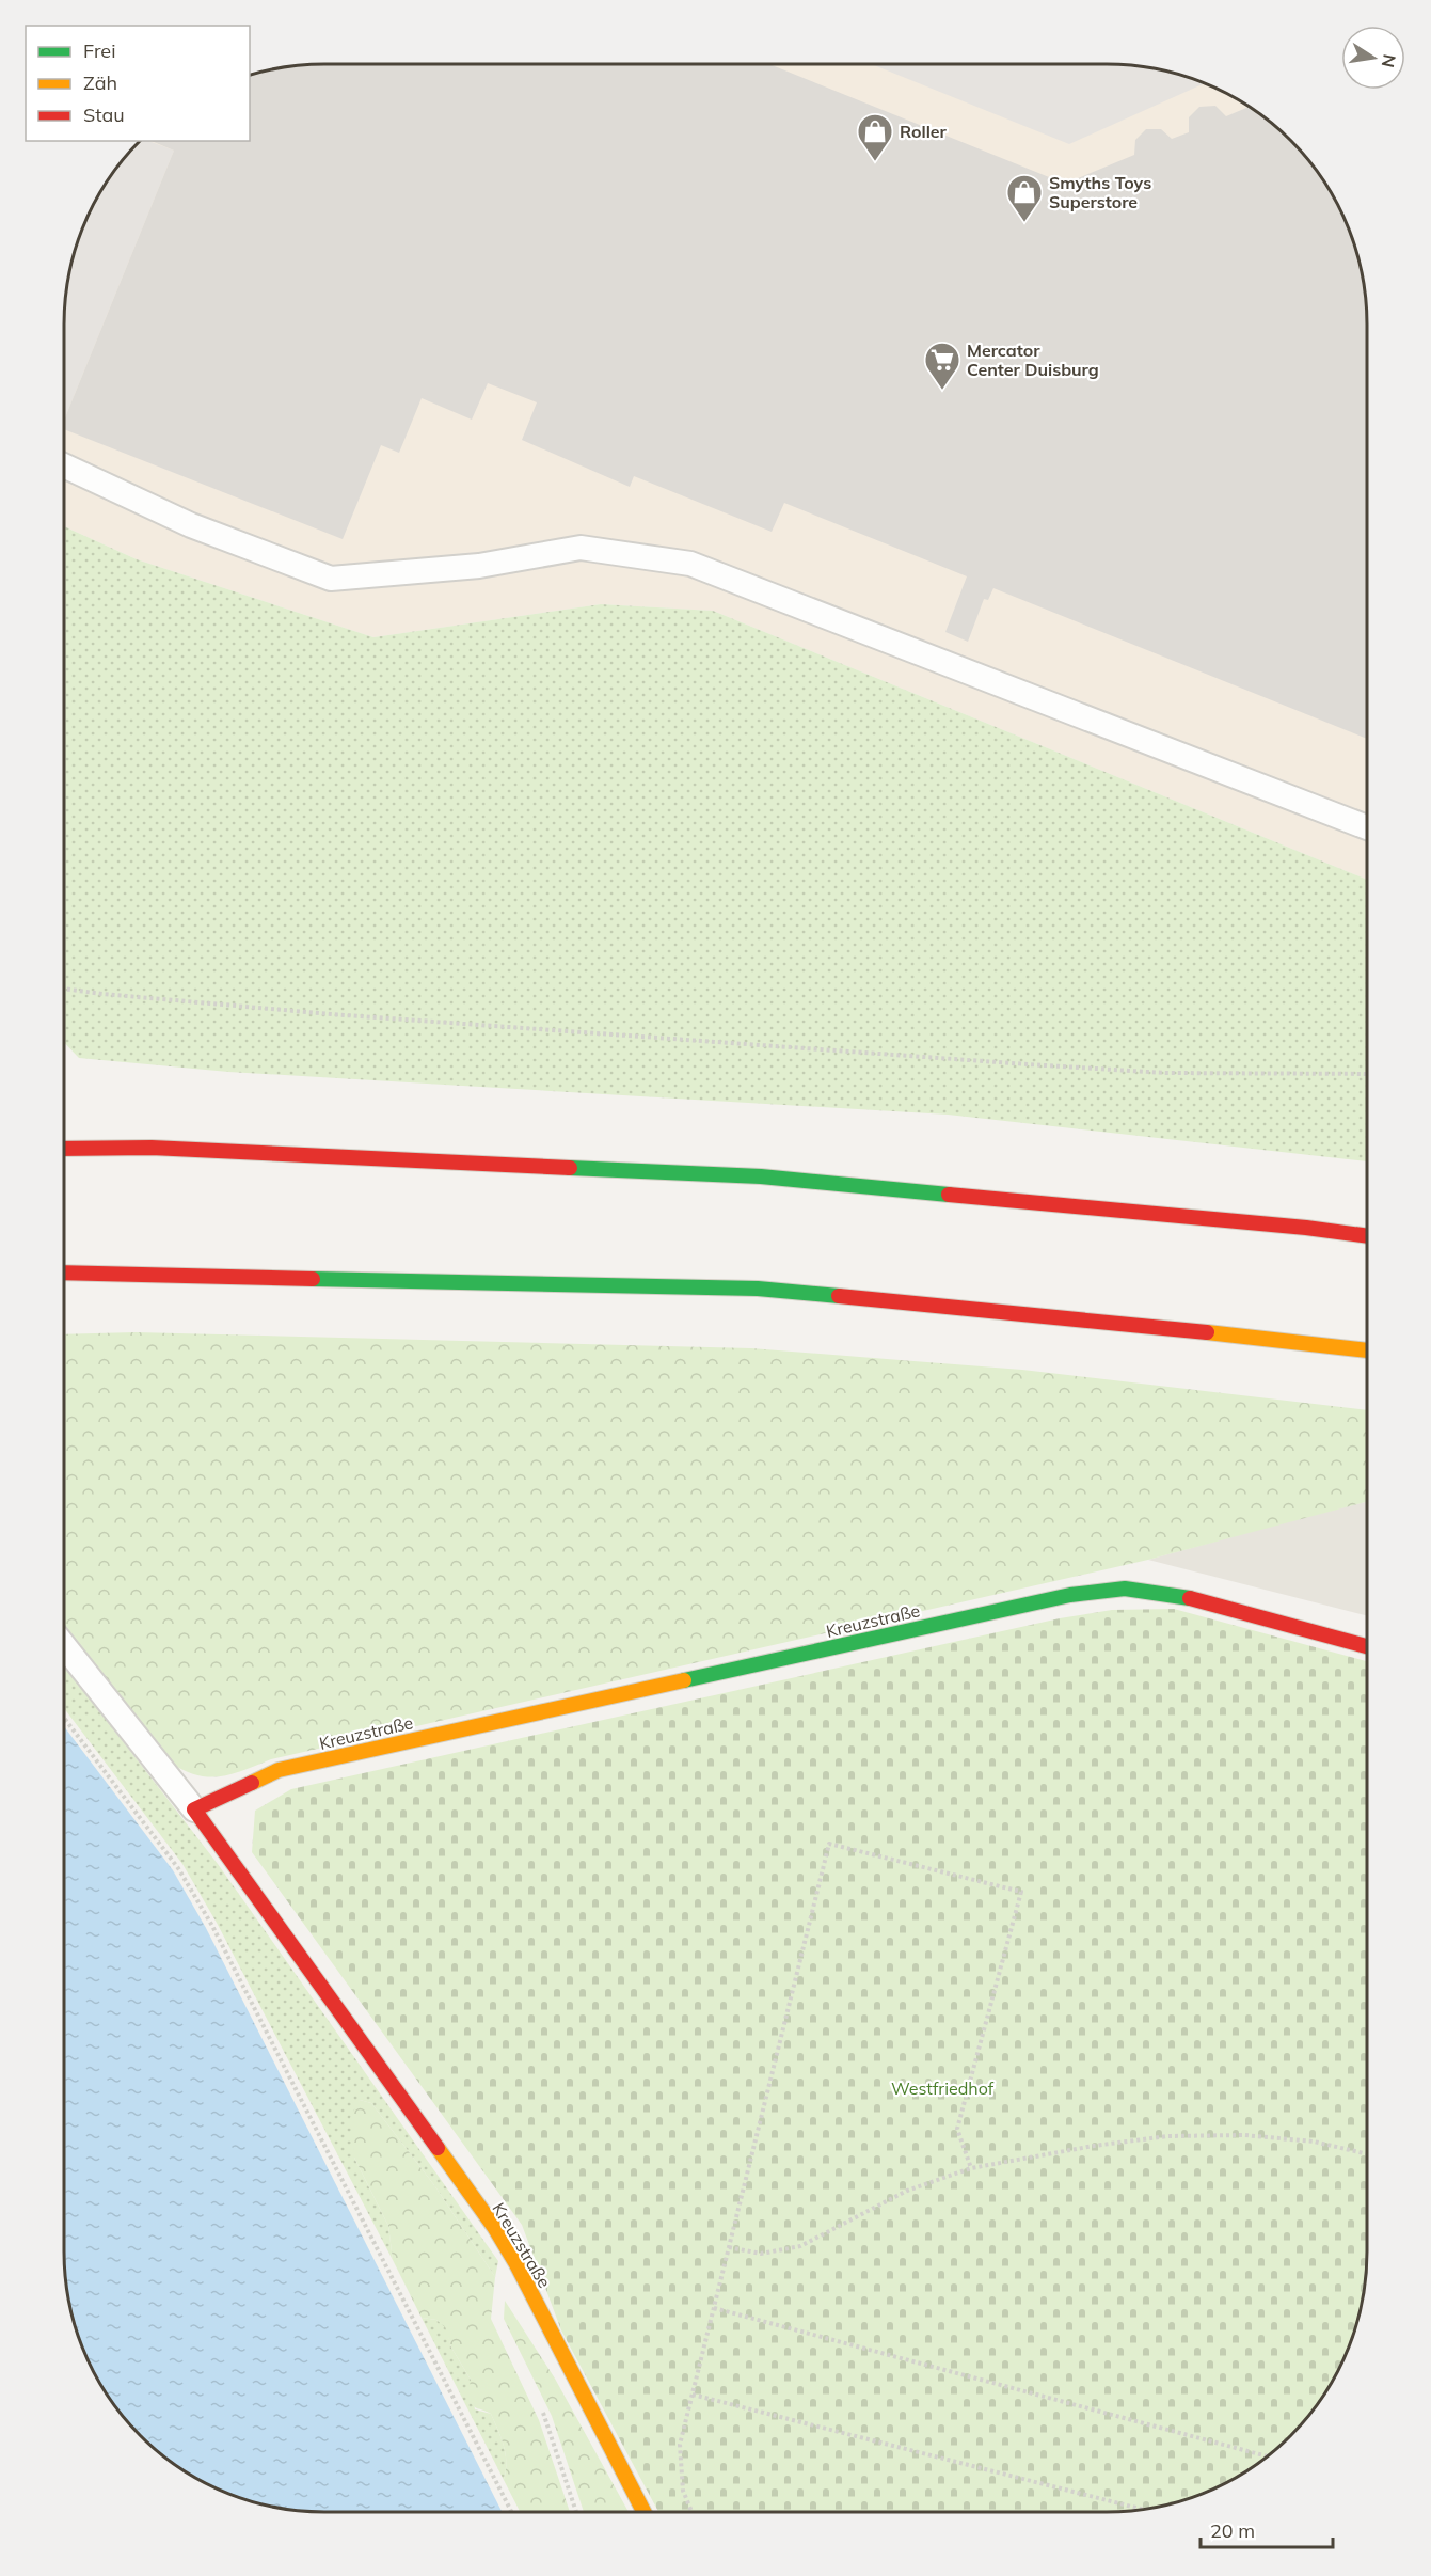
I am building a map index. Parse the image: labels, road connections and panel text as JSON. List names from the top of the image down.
{
  "streets": {
    "main road": ["Kreuzstraße"]
  },
  "parks": ["Westfriedhof"],
  "places": {
    "shop": ["Roller", "Smyths Toys Superstore"],
    "supermarket": ["Mercator Center Duisburg"]
  },
  "legend": ["Frei", "Zäh", "Stau"],
  "scale_bar": "20 m",
  "north": "right"
}
